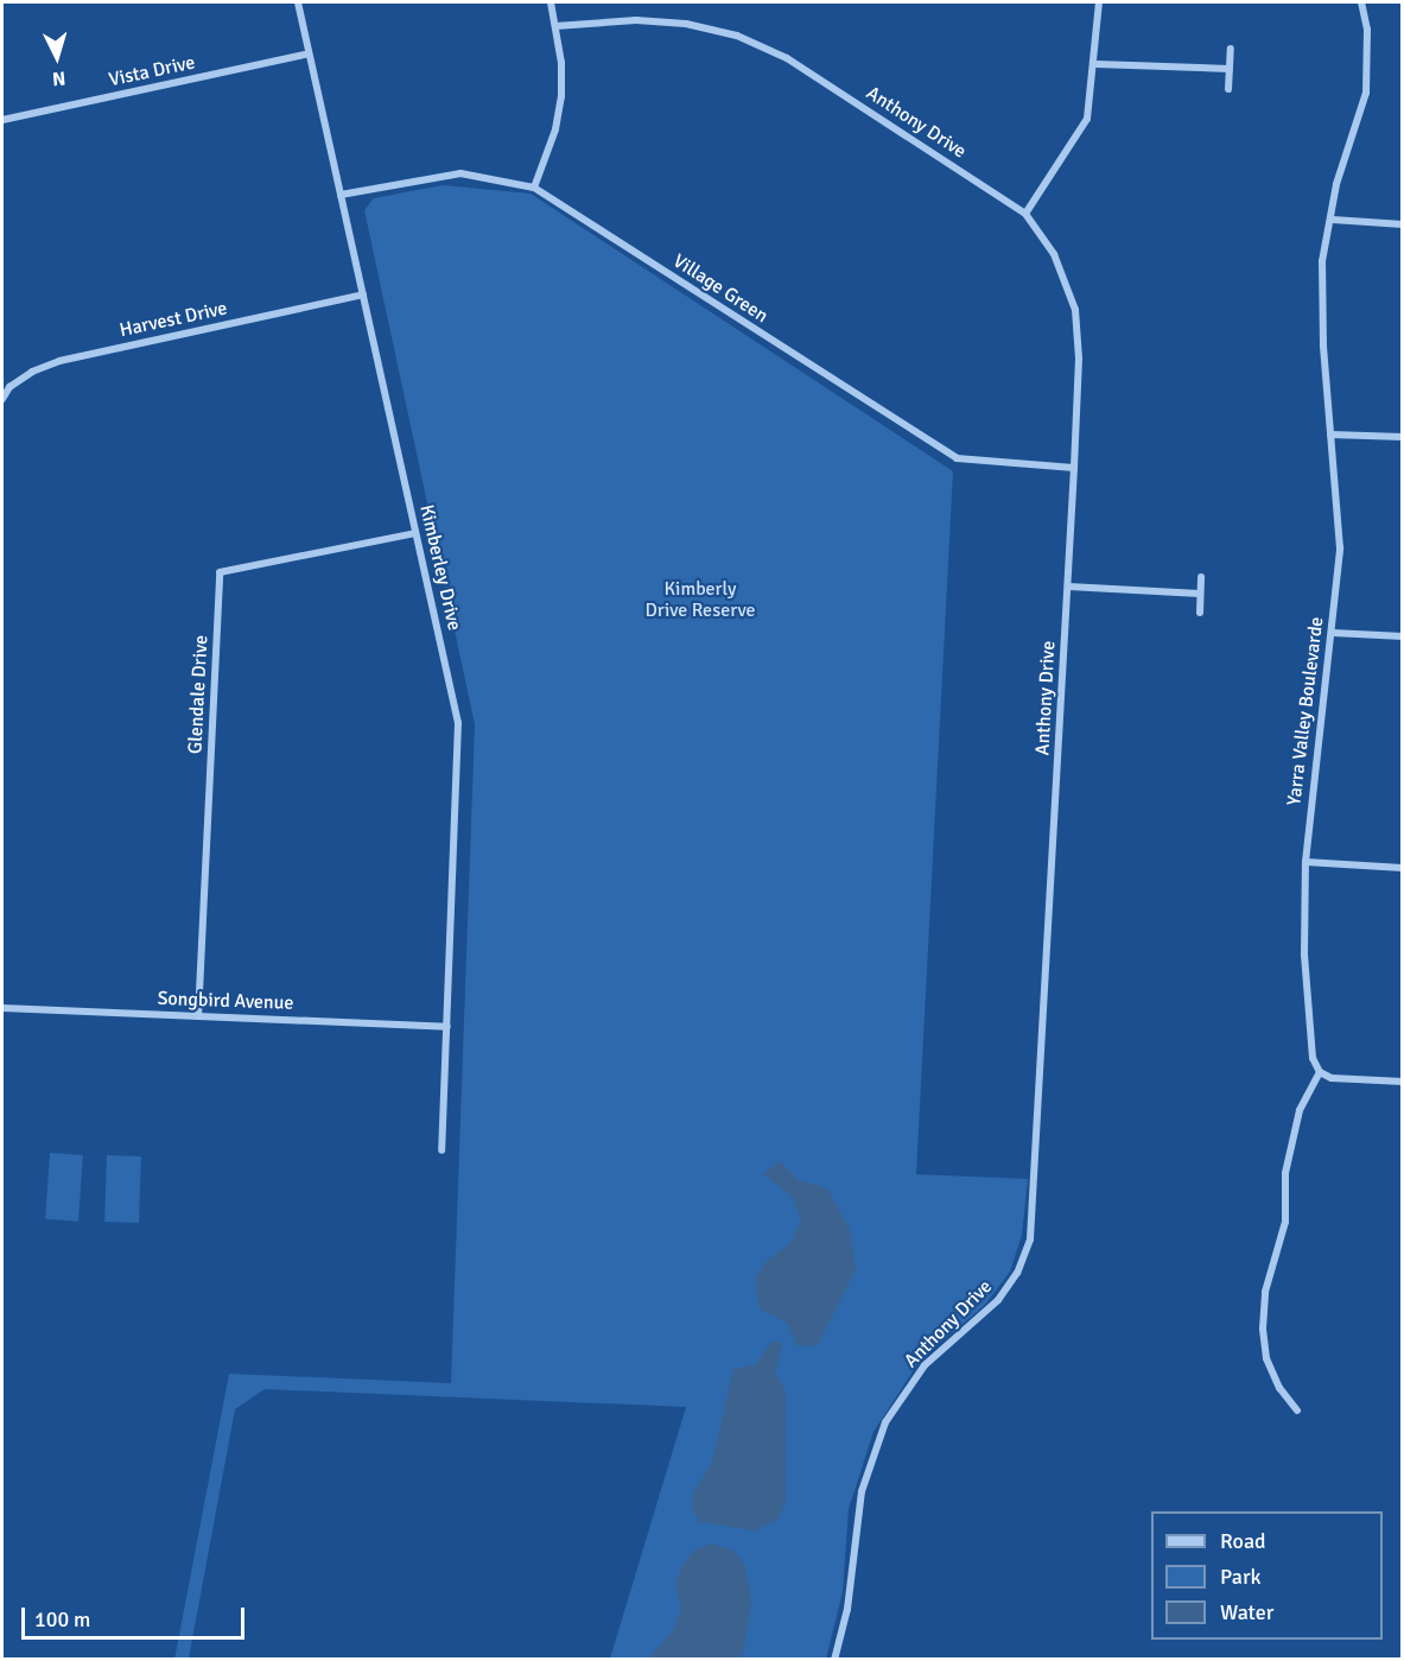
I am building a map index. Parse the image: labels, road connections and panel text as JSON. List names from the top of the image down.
{
  "streets": {
    "street": [
      "Vista Drive",
      "Anthony Drive",
      "Village Green",
      "Harvest Drive",
      "Kimberley Drive",
      "Glendale Drive",
      "Yarra Valley Boulevarde",
      "Songbird Avenue"
    ]
  },
  "crossings": [
    ["Vista Drive", "Kimberley Drive"],
    ["Anthony Drive", "Village Green"],
    ["Village Green", "Kimberley Drive"],
    ["Harvest Drive", "Kimberley Drive"],
    ["Kimberley Drive", "Glendale Drive"],
    ["Kimberley Drive", "Songbird Avenue"],
    ["Glendale Drive", "Songbird Avenue"]
  ],
  "parks": ["Kimberly Drive Reserve"],
  "legend": ["Road", "Park", "Water"],
  "scale_bar": "100 m",
  "north": "bottom"
}
